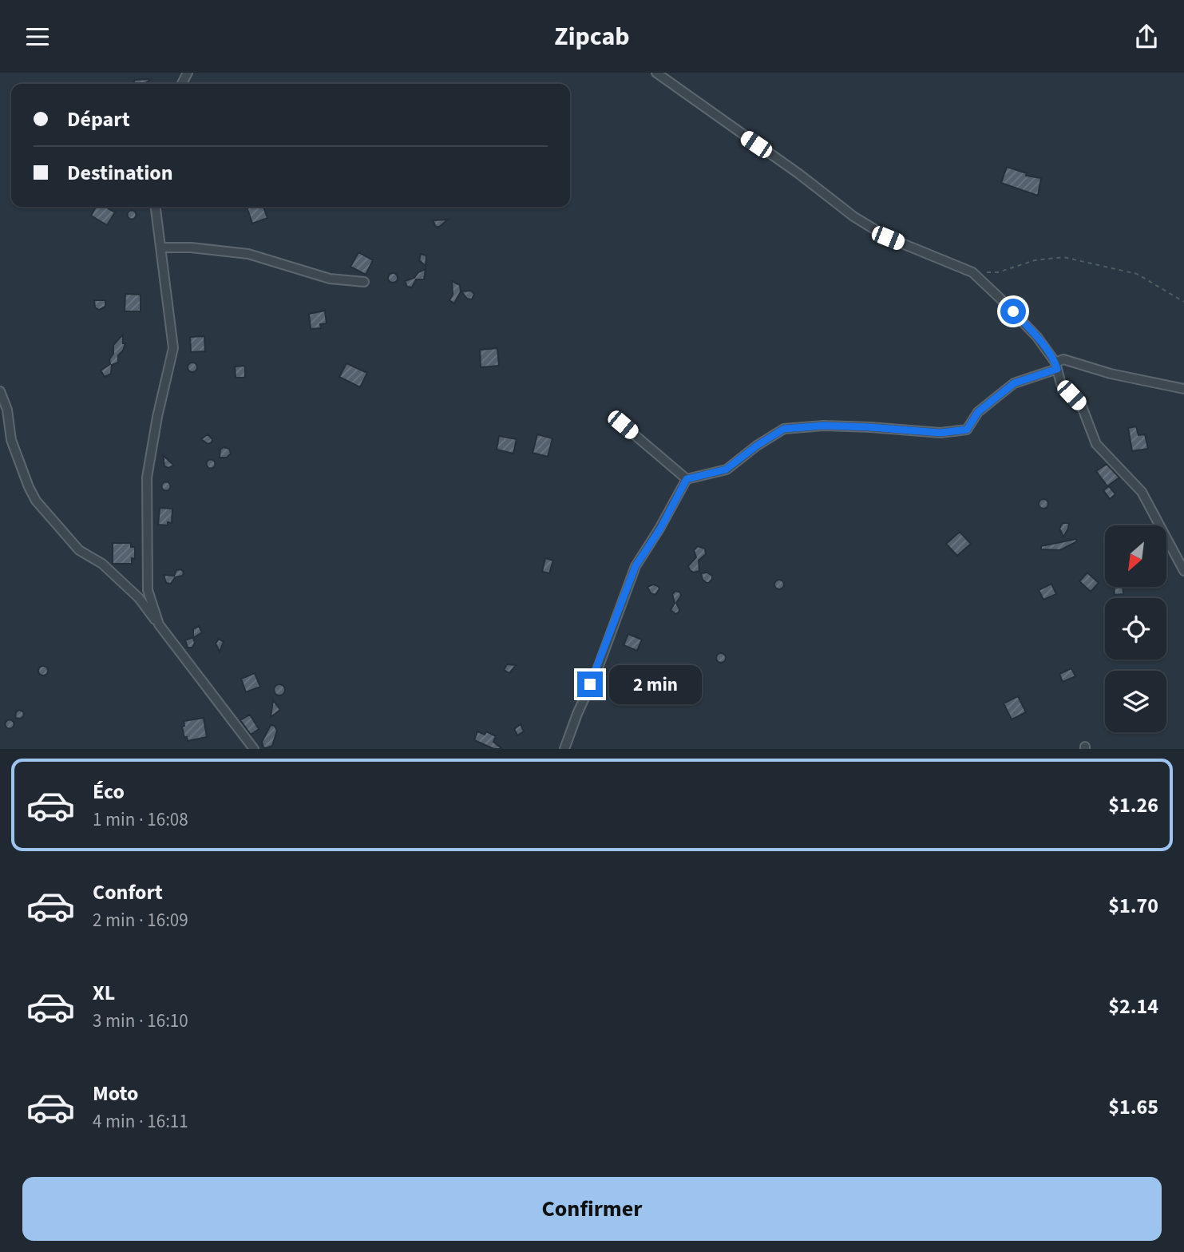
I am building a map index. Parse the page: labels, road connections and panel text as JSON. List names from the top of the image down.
{
  "north": "bottom left",
  "page": {
    "header": "Zipcab",
    "banner": ["Départ", "Destination"],
    "bubble": "2 min",
    "list": [
      {
        "name": "Éco",
        "note": "1 min · 16:08",
        "value": "$1.26"
      },
      {
        "name": "Confort",
        "note": "2 min · 16:09",
        "value": "$1.70"
      },
      {
        "name": "XL",
        "note": "3 min · 16:10",
        "value": "$2.14"
      },
      {
        "name": "Moto",
        "note": "4 min · 16:11",
        "value": "$1.65"
      }
    ],
    "buttons": "Confirmer"
  }
}
